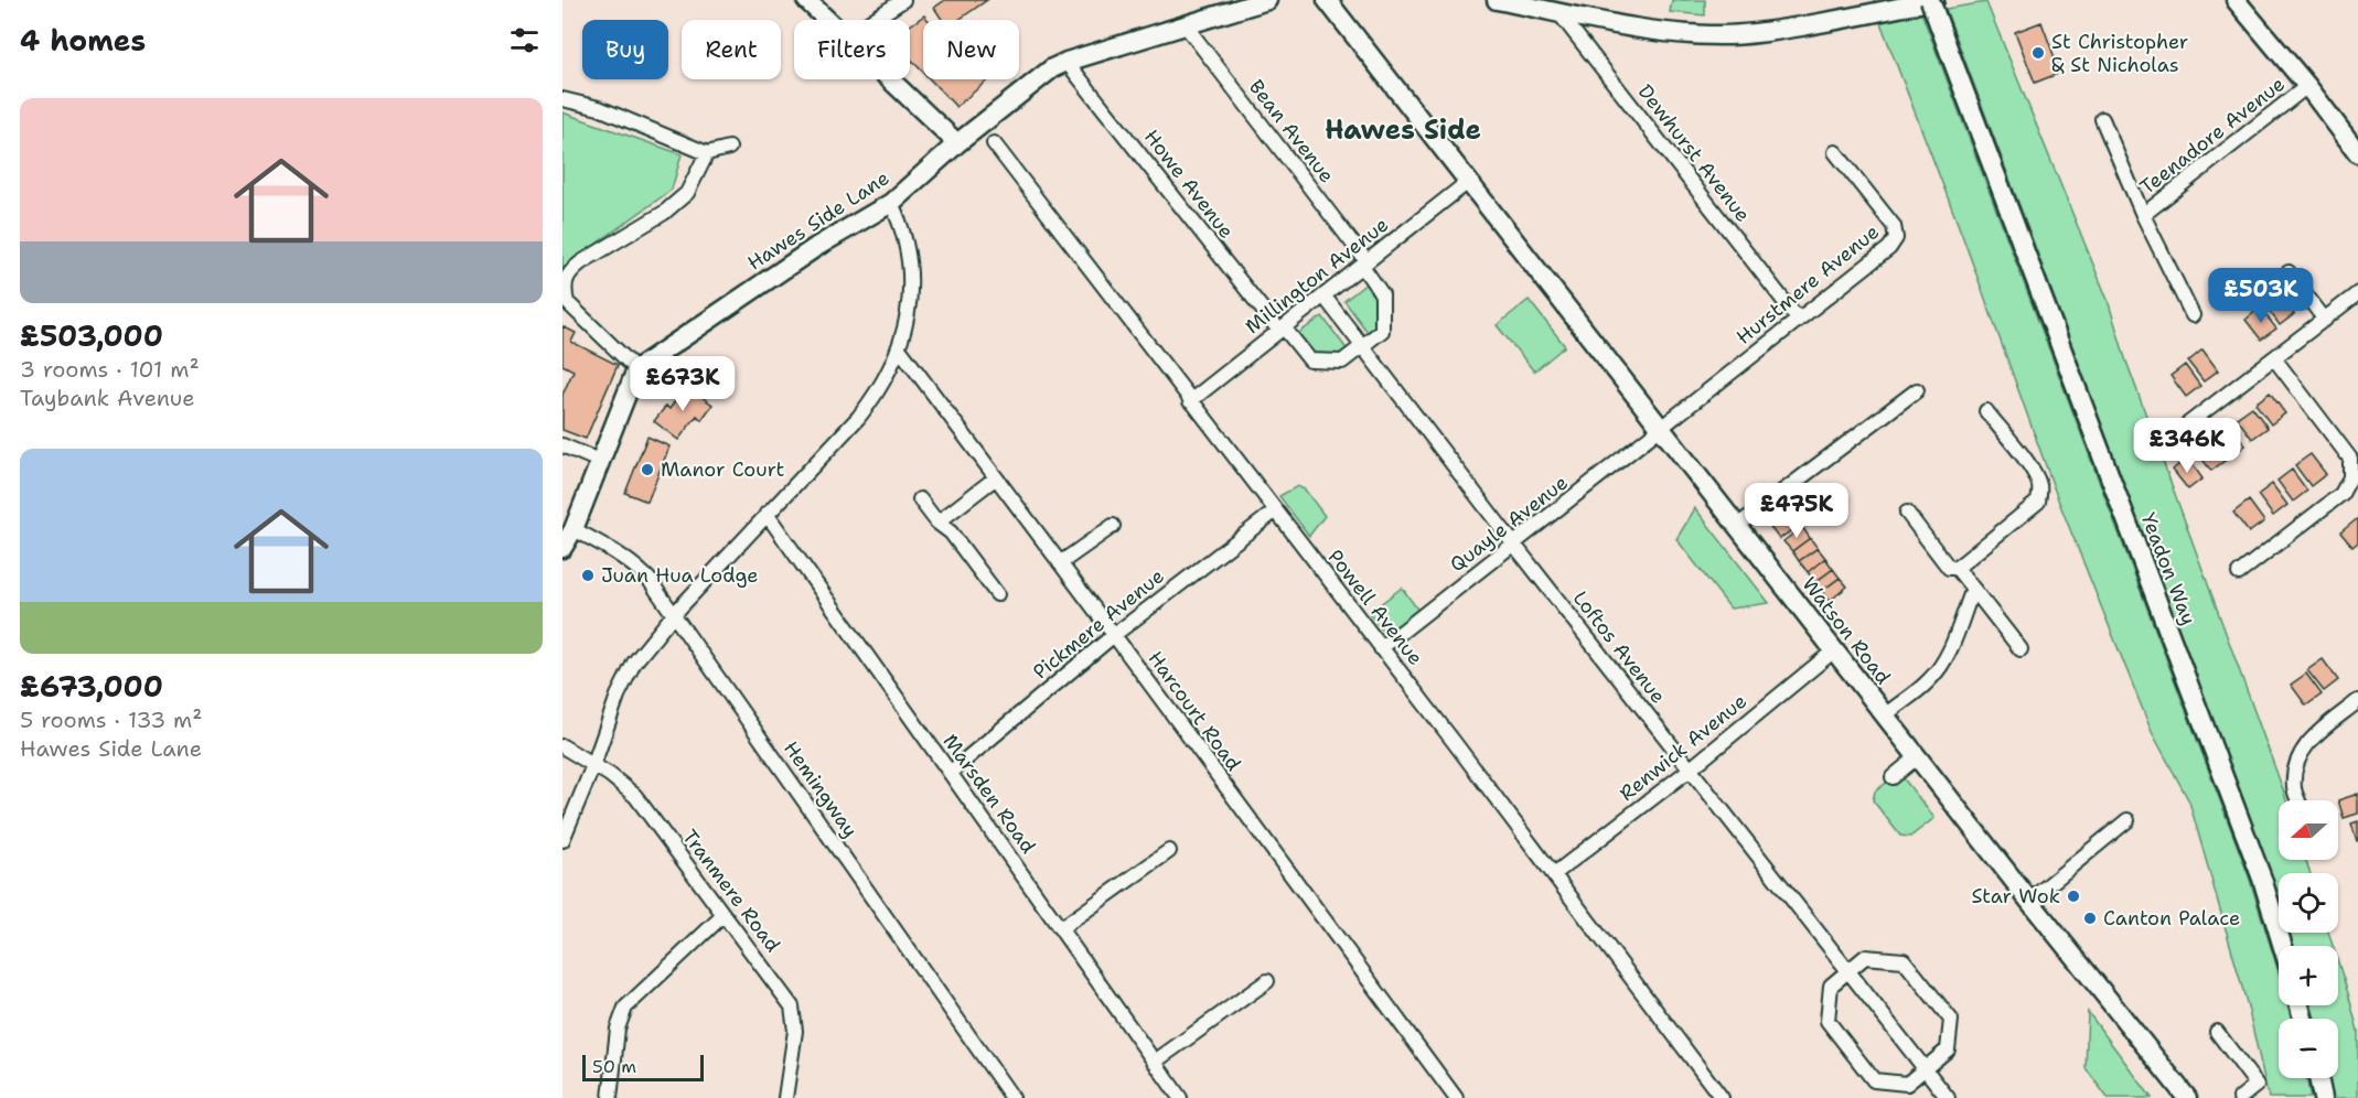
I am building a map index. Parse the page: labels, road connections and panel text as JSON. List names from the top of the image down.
{
  "streets": {
    "street": [
      "Bean Avenue",
      "Teenadore Avenue",
      "Dewhurst Avenue",
      "Howe Avenue",
      "Hawes Side Lane",
      "Millington Avenue",
      "Hurstmere Avenue",
      "Quayle Avenue",
      "Yeadon Way",
      "Powell Avenue",
      "Pickmere Avenue",
      "Watson Road",
      "Loftos Avenue",
      "Harcourt Road",
      "Renwick Avenue",
      "Hemingway",
      "Marsden Road",
      "Tranmere Road"
    ]
  },
  "crossings": [
    ["Bean Avenue", "Hawes Side Lane"],
    ["Bean Avenue", "Millington Avenue"],
    ["Dewhurst Avenue", "Hurstmere Avenue"],
    ["Howe Avenue", "Hawes Side Lane"],
    ["Howe Avenue", "Millington Avenue"],
    ["Millington Avenue", "Powell Avenue"],
    ["Millington Avenue", "Watson Road"],
    ["Millington Avenue", "Loftos Avenue"],
    ["Hurstmere Avenue", "Quayle Avenue"],
    ["Hurstmere Avenue", "Watson Road"],
    ["Quayle Avenue", "Powell Avenue"],
    ["Quayle Avenue", "Watson Road"],
    ["Quayle Avenue", "Loftos Avenue"],
    ["Powell Avenue", "Pickmere Avenue"],
    ["Powell Avenue", "Renwick Avenue"],
    ["Pickmere Avenue", "Harcourt Road"],
    ["Pickmere Avenue", "Marsden Road"],
    ["Watson Road", "Renwick Avenue"],
    ["Loftos Avenue", "Renwick Avenue"]
  ],
  "districts": ["Hawes Side"],
  "places": [
    "St Christopher & St Nicholas",
    "Manor Court",
    "Juan Hua Lodge",
    "Star Wok",
    "Canton Palace"
  ],
  "scale_bar": "50 m",
  "north": "left",
  "page": {
    "heading": "4 homes",
    "chip": [
      "Buy",
      "Rent",
      "Filters",
      "New"
    ],
    "list": [
      {
        "name": "£503,000",
        "note": "3 rooms · 101 m² · Taybank Avenue"
      },
      {
        "name": "£673,000",
        "note": "5 rooms · 133 m² · Hawes Side Lane"
      }
    ],
    "price": [
      "£503K",
      "£673K",
      "£346K",
      "£475K"
    ],
    "map_buttons": ["+", "−"],
    "scale": "50 m"
  }
}
